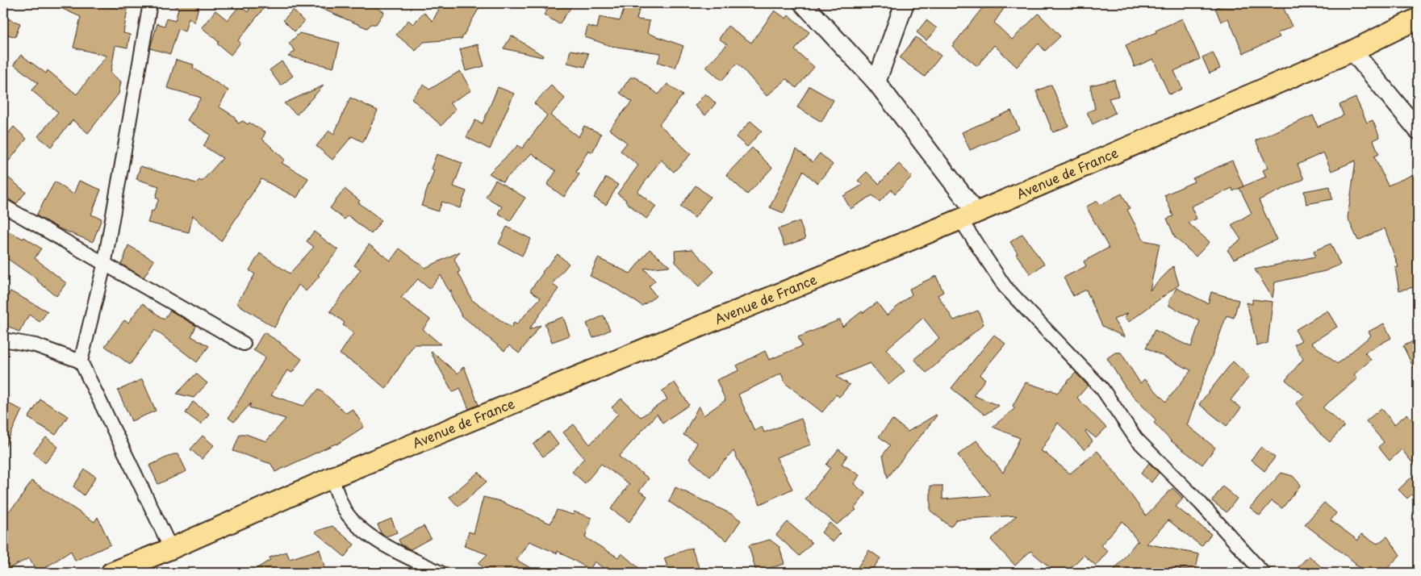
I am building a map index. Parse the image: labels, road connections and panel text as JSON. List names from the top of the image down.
{
  "streets": {
    "main road": ["Avenue de France"]
  }
}
